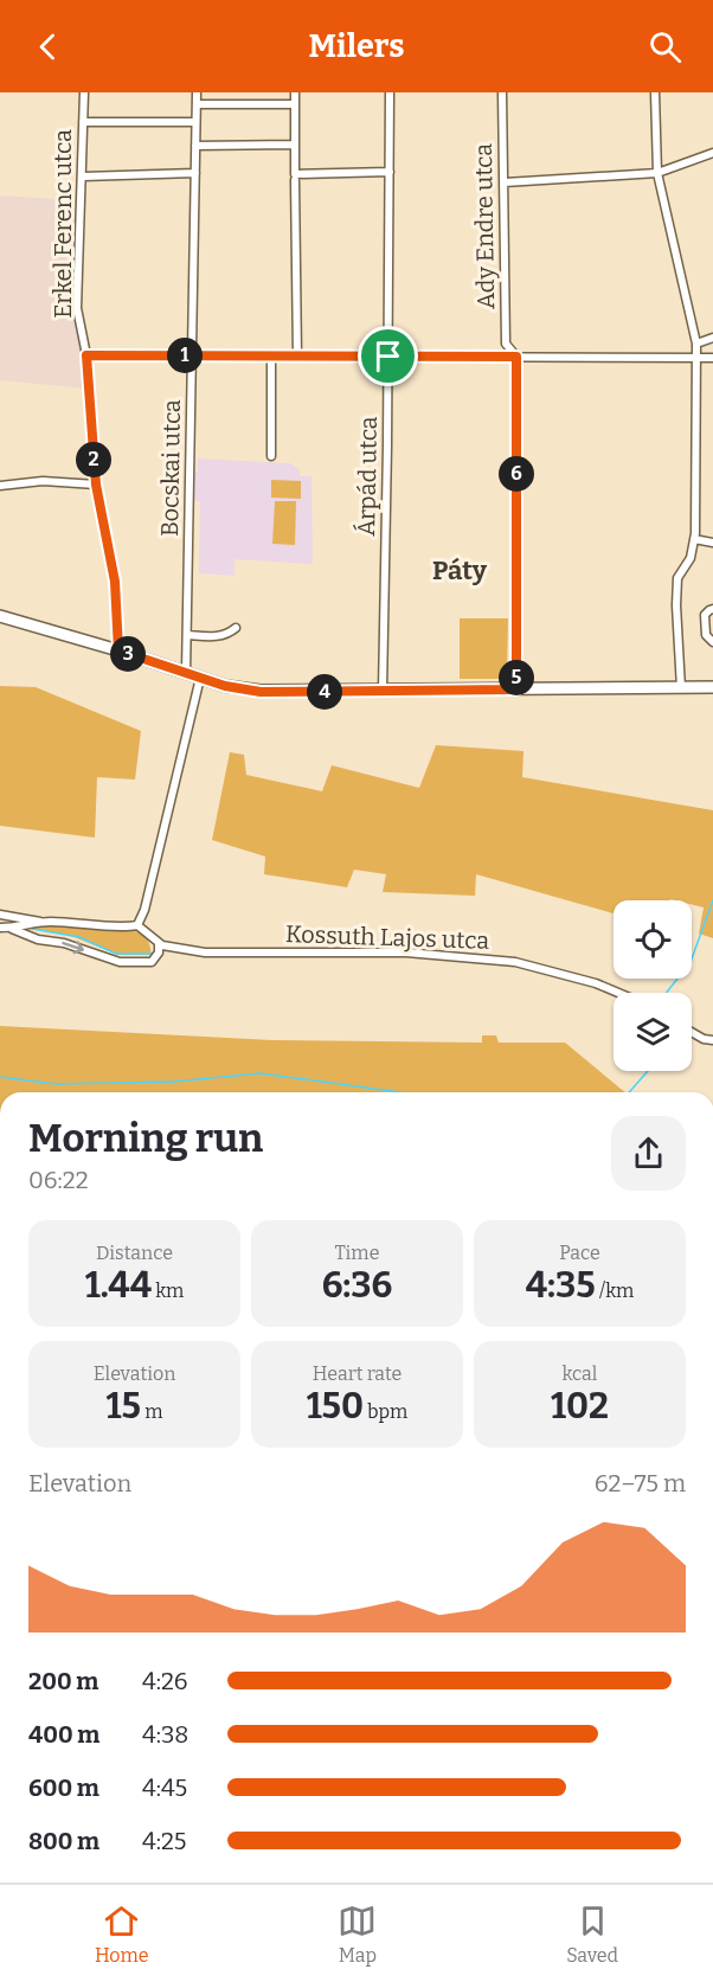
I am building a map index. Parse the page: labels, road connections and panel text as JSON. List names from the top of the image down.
{
  "streets": {
    "street": [
      "Erkel Ferenc utca",
      "Ady Endre utca",
      "Bocskai utca",
      "Árpád utca",
      "Kossuth Lajos utca"
    ]
  },
  "districts": ["Páty"],
  "page": {
    "header": "Milers",
    "pins": [
      "1",
      "2",
      "6",
      "3",
      "5",
      "4"
    ],
    "heading": ["Morning run", "06:22"],
    "stats": [
      ["Distance", "1.44 km"],
      ["Time", "6:36"],
      ["Pace", "4:35 /km"],
      ["Elevation", "15 m"],
      ["Heart rate", "150 bpm"],
      ["kcal", "102"]
    ],
    "chart": ["Elevation", "62–75 m"],
    "list": [
      {
        "name": "200 m",
        "note": "4:26"
      },
      {
        "name": "400 m",
        "note": "4:38"
      },
      {
        "name": "600 m",
        "note": "4:45"
      },
      {
        "name": "800 m",
        "note": "4:25"
      }
    ],
    "tabs": ["Home", "Map", "Saved"]
  }
}
